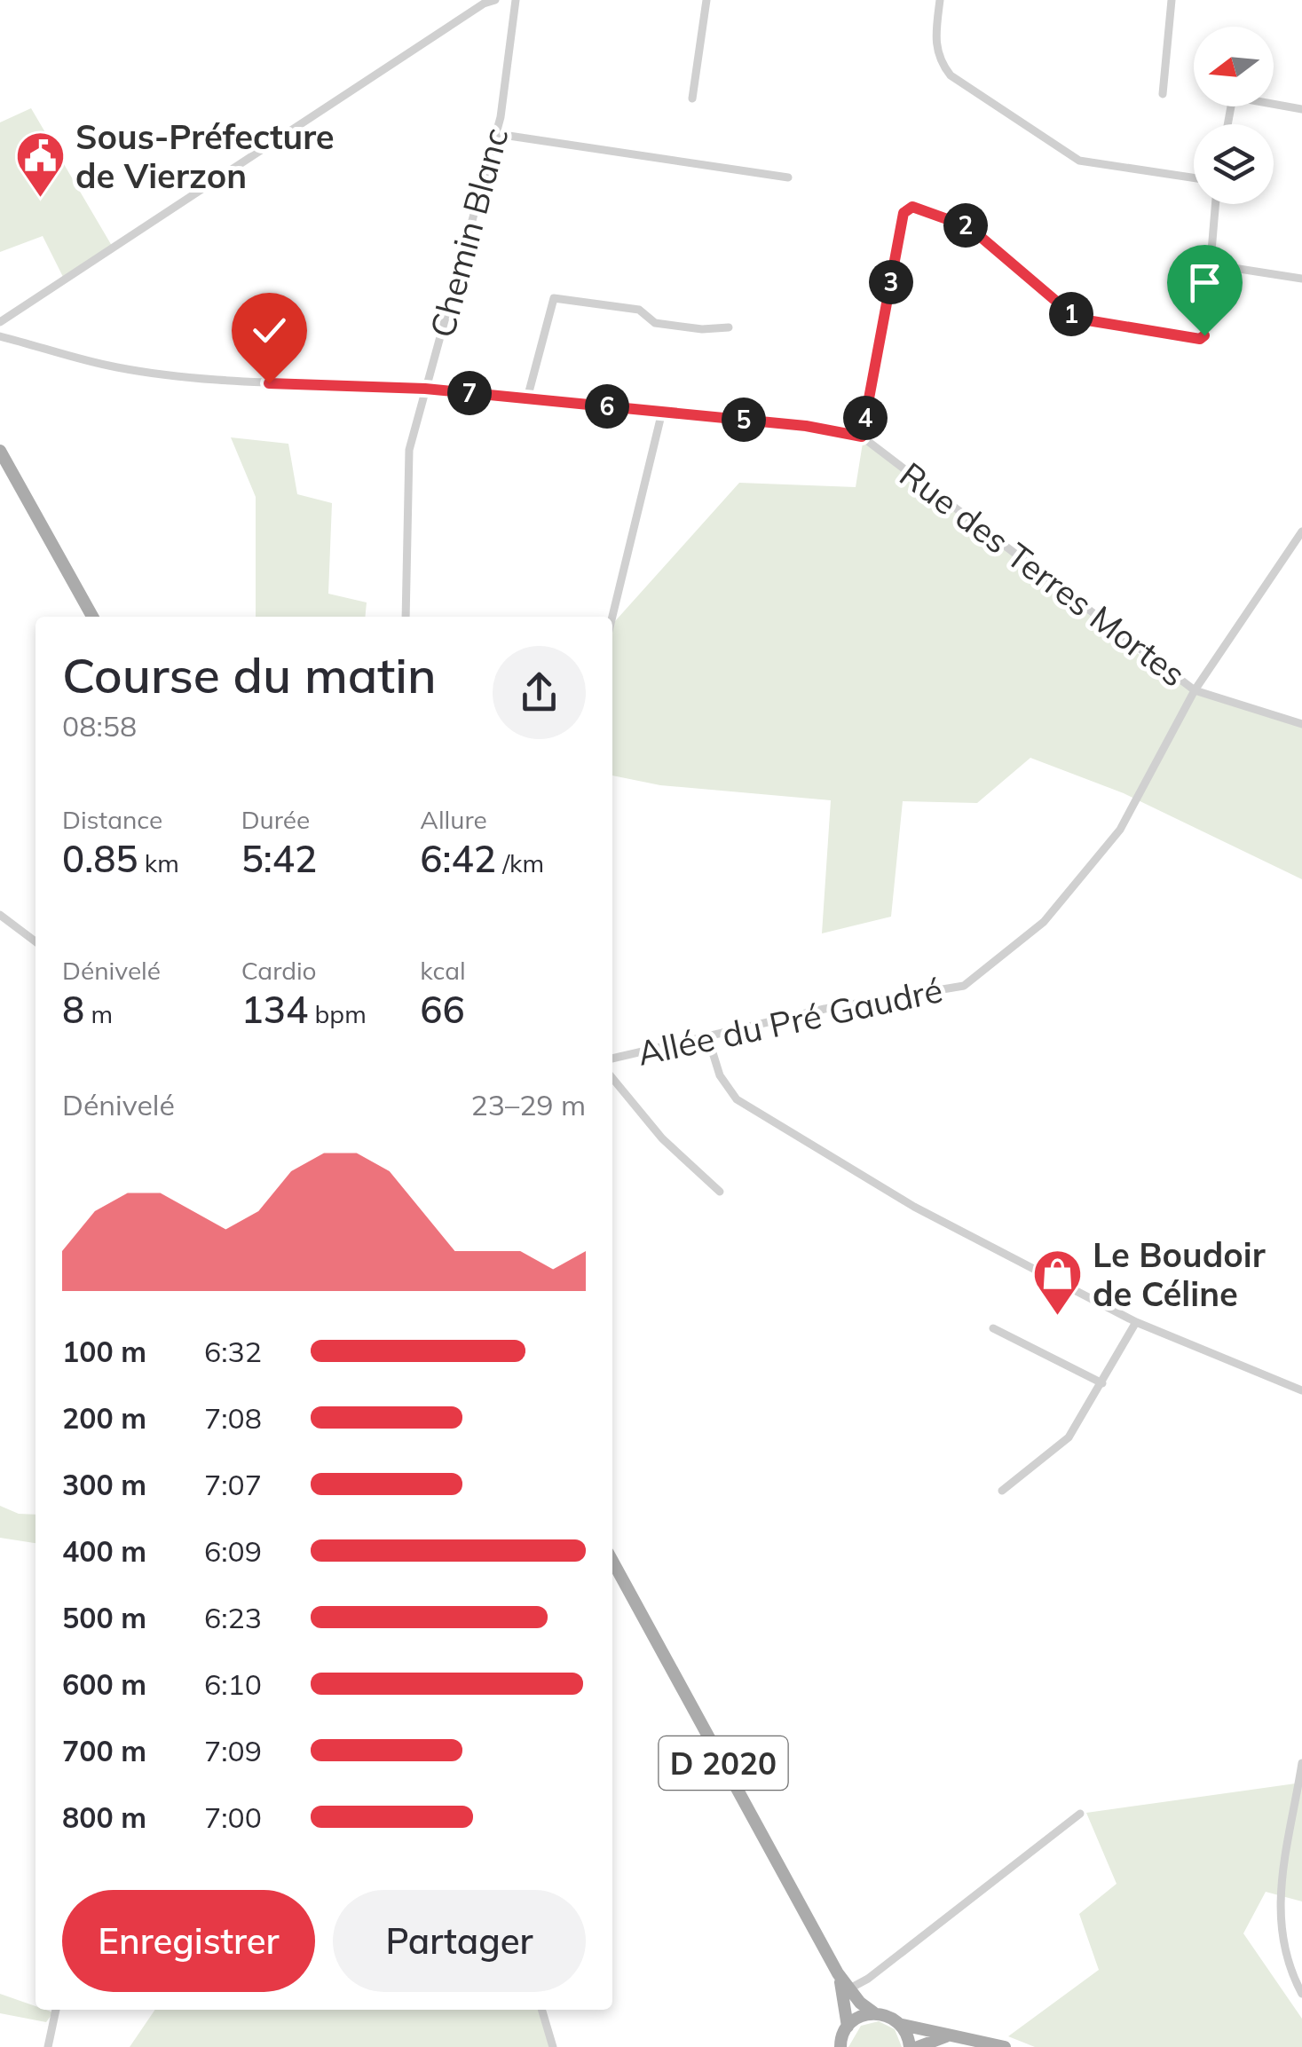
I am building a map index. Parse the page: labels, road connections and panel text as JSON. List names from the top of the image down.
{
  "streets": {
    "main road": ["D 2020"],
    "street": ["Chemin Blanc", "Rue des Terres Mortes", "Allée du Pré Gaudré"]
  },
  "crossings": [
    ["Chemin Blanc", "Rue des Terres Mortes"],
    ["Rue des Terres Mortes", "Allée du Pré Gaudré"]
  ],
  "places": {
    "public building": ["Sous-Préfecture de Vierzon"],
    "shop": ["Le Boudoir de Céline"]
  },
  "north": "left",
  "page": {
    "pins": [
      "2",
      "3",
      "1",
      "7",
      "6",
      "4",
      "5"
    ],
    "heading": ["Course du matin", "08:58"],
    "stats": [
      ["Distance", "0.85 km"],
      ["Durée", "5:42"],
      ["Allure", "6:42 /km"],
      ["Dénivelé", "8 m"],
      ["Cardio", "134 bpm"],
      ["kcal", "66"]
    ],
    "chart": ["Dénivelé", "23–29 m"],
    "list": [
      {
        "name": "100 m",
        "note": "6:32"
      },
      {
        "name": "200 m",
        "note": "7:08"
      },
      {
        "name": "300 m",
        "note": "7:07"
      },
      {
        "name": "400 m",
        "note": "6:09"
      },
      {
        "name": "500 m",
        "note": "6:23"
      },
      {
        "name": "600 m",
        "note": "6:10"
      },
      {
        "name": "700 m",
        "note": "7:09"
      },
      {
        "name": "800 m",
        "note": "7:00"
      }
    ],
    "buttons": ["Enregistrer", "Partager"]
  }
}
